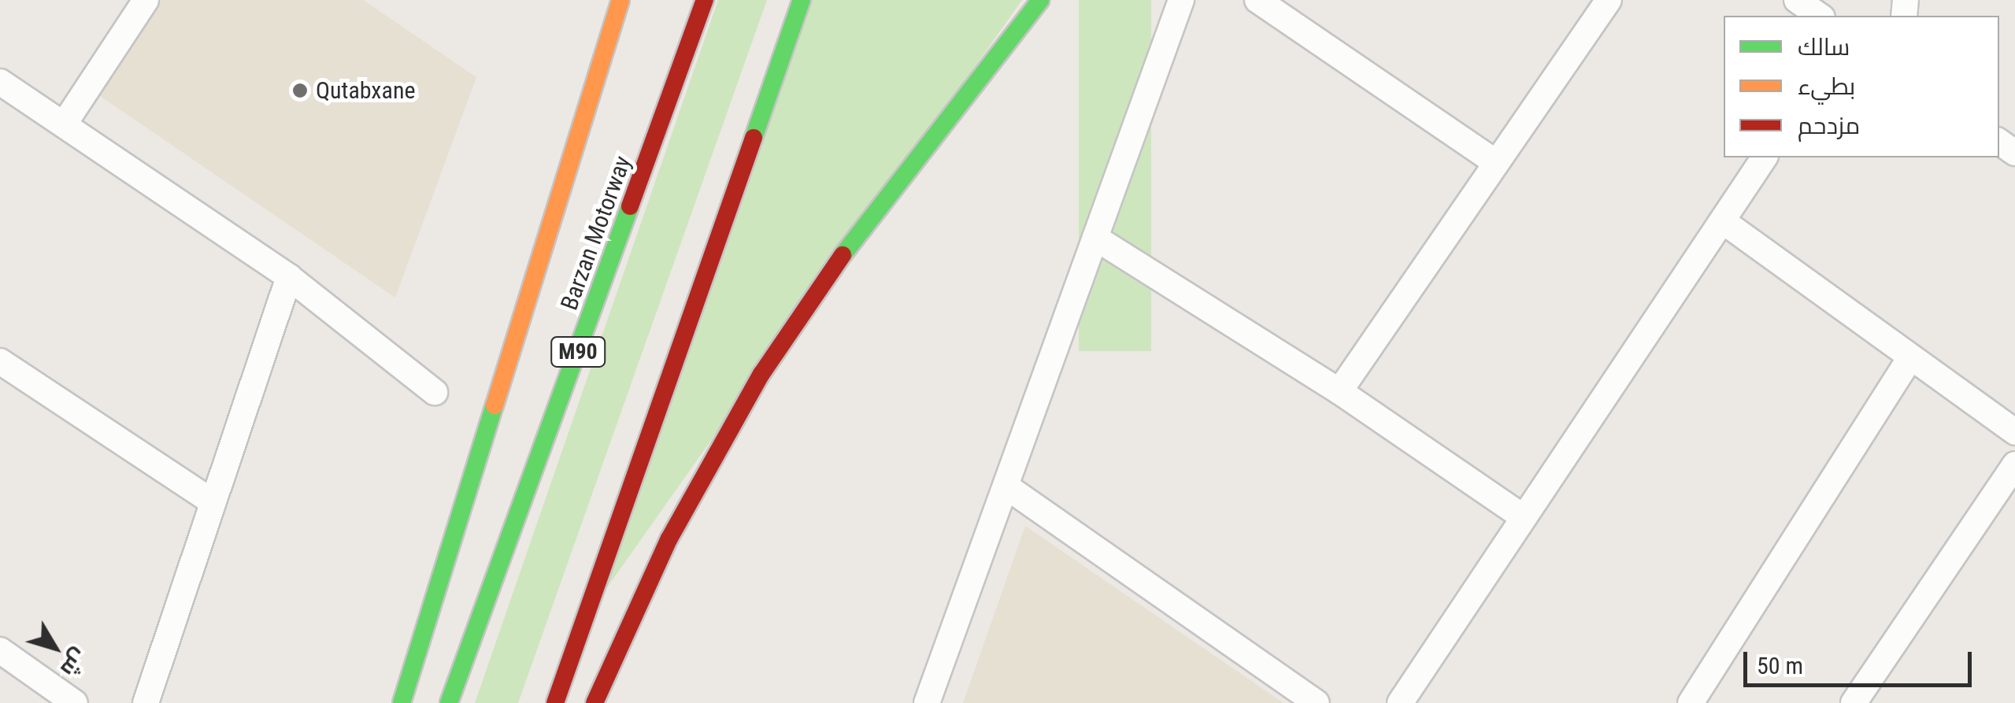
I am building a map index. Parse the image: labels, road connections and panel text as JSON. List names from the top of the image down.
{
  "streets": {
    "highway": ["Barzan Motorway", "M90"]
  },
  "places": ["Qutabxane"],
  "legend": ["سالك", "بطيء", "مزدحم"],
  "scale_bar": "50 m",
  "north": "bottom right"
}
